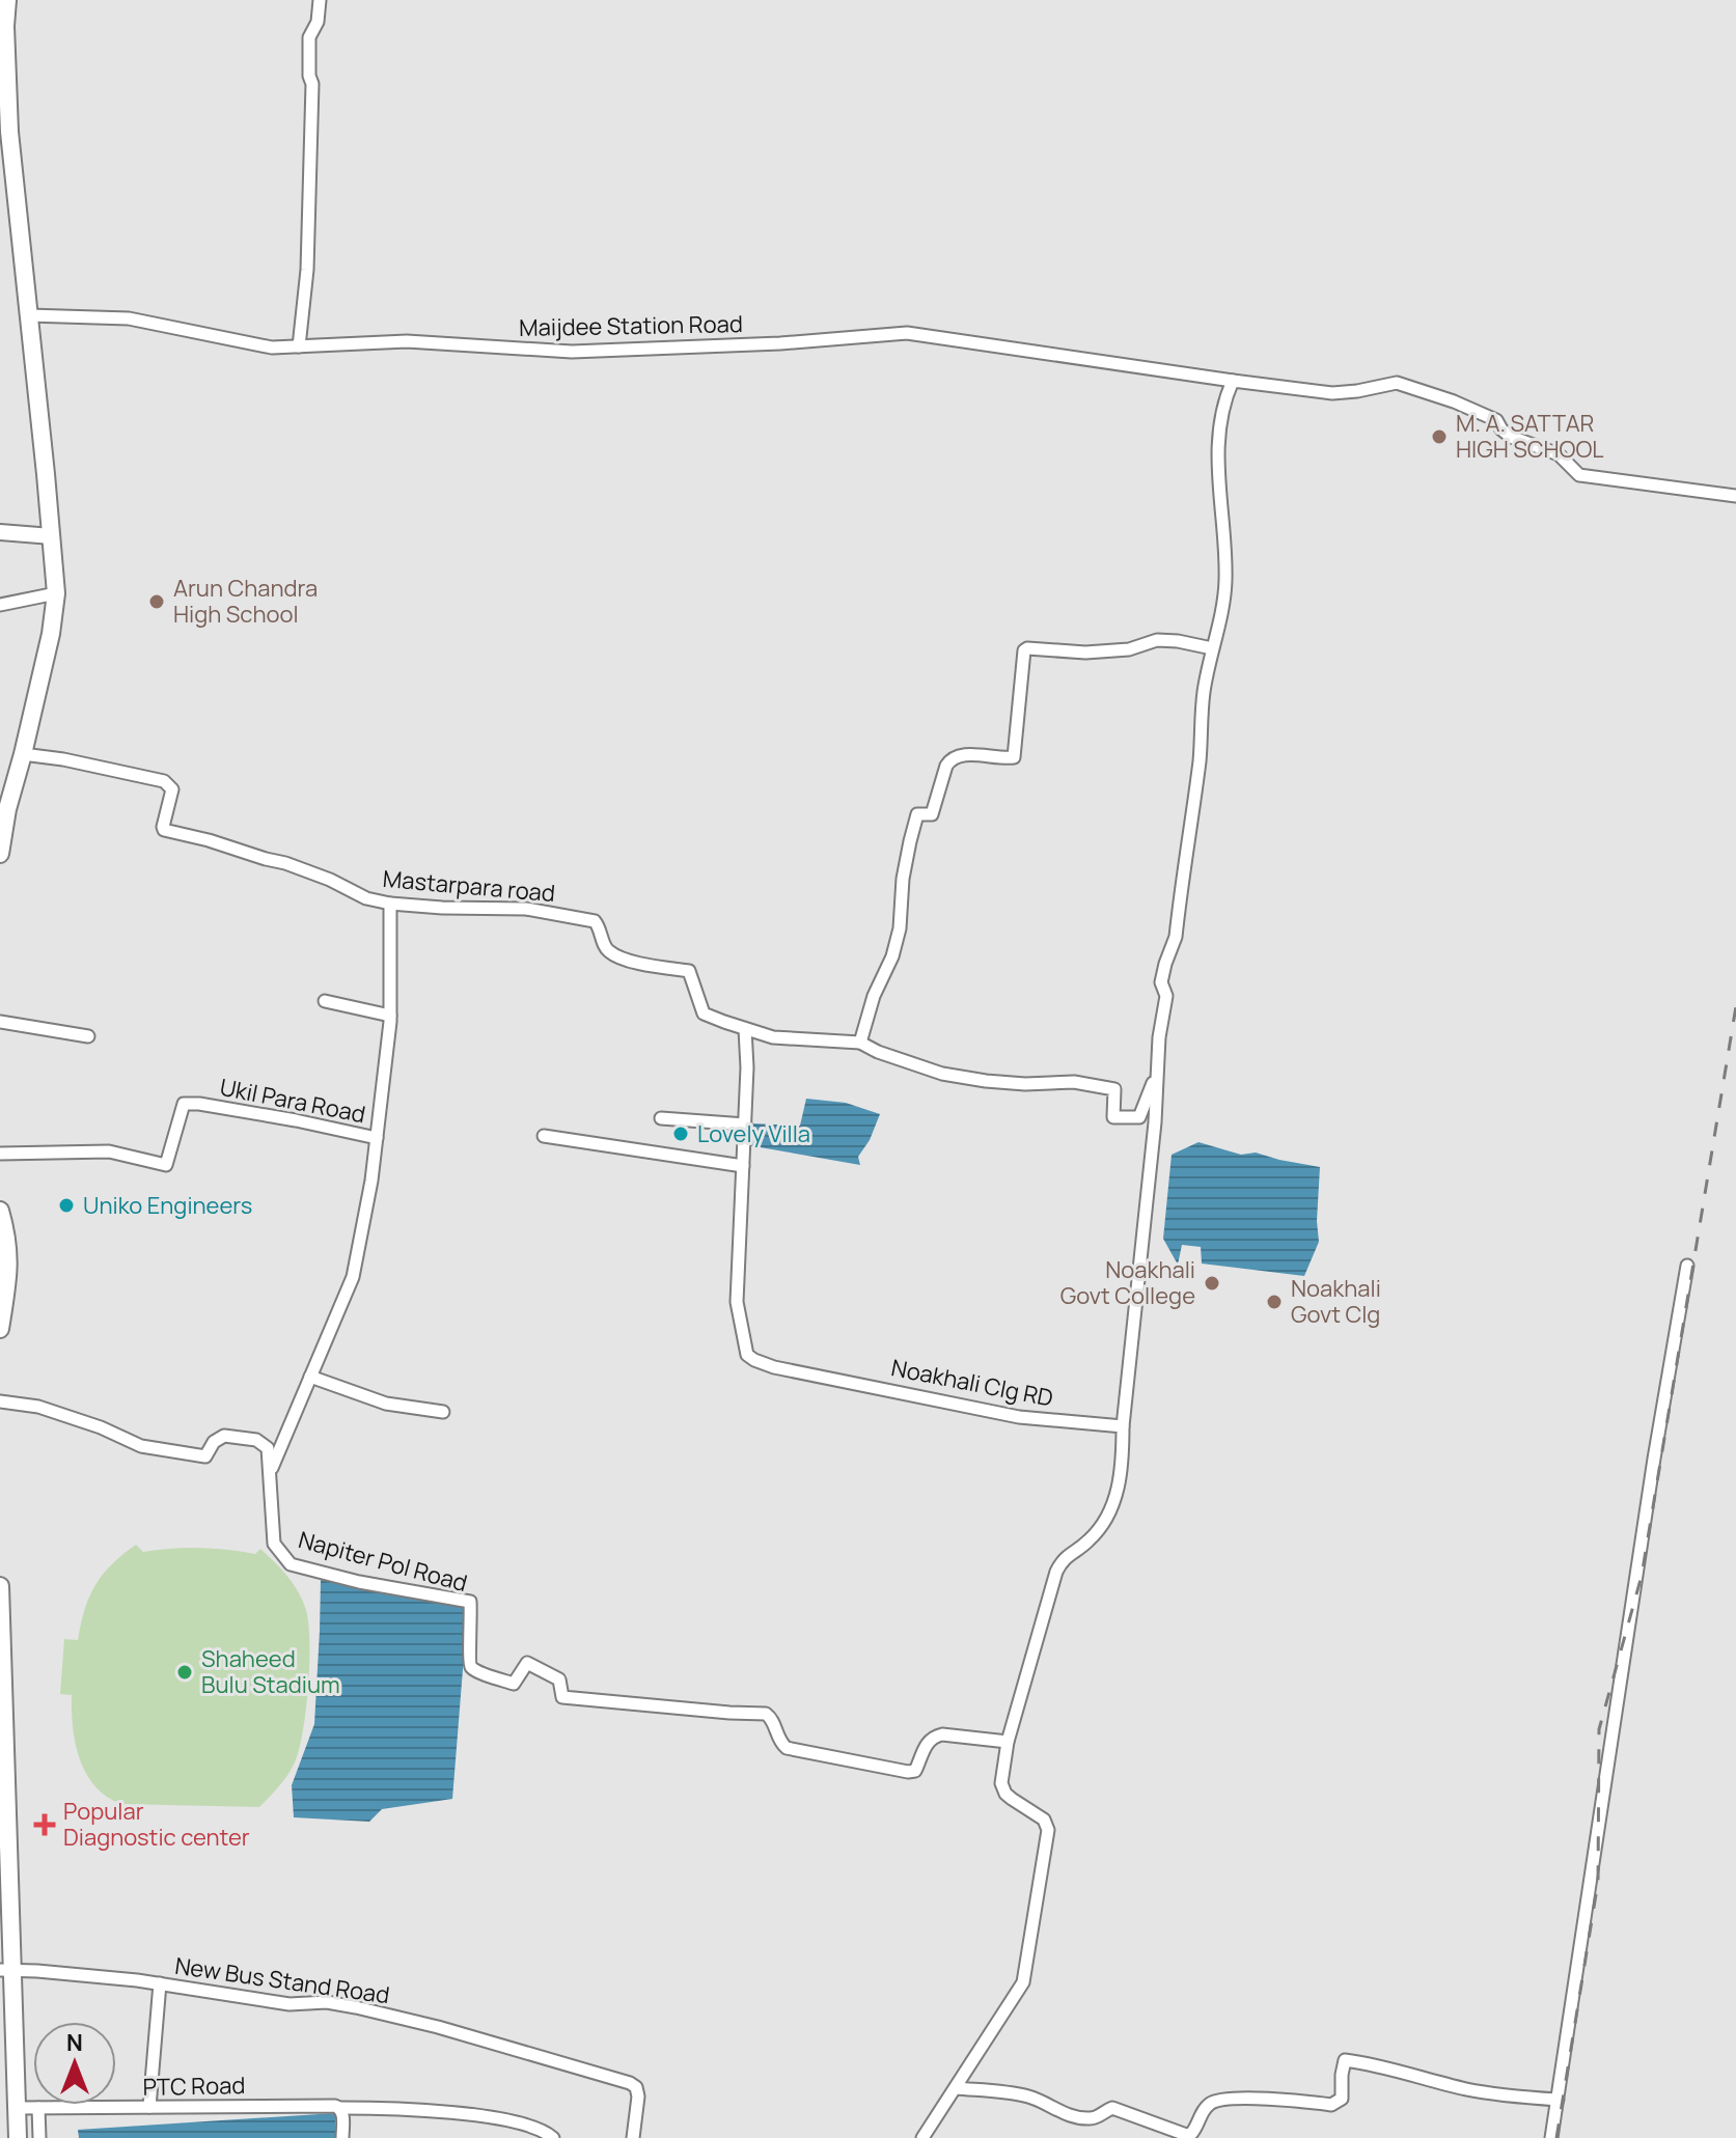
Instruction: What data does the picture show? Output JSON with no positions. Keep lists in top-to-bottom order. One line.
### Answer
{"streets":{"street":["Maijdee Station Road","Mastarpara road","Ukil Para Road","Noakhali Clg RD","Napiter Pol Road","New Bus Stand Road","PTC Road"]},"crossings":[["Mastarpara road","Noakhali Clg RD"]],"places":{"other":["M. A. SATTAR HIGH SCHOOL","Arun Chandra High School","Lovely Villa","Uniko Engineers","Noakhali Govt College","Noakhali Govt Clg","Shaheed Bulu Stadium"],"health":["Popular Diagnostic center"]},"north":"top"}
